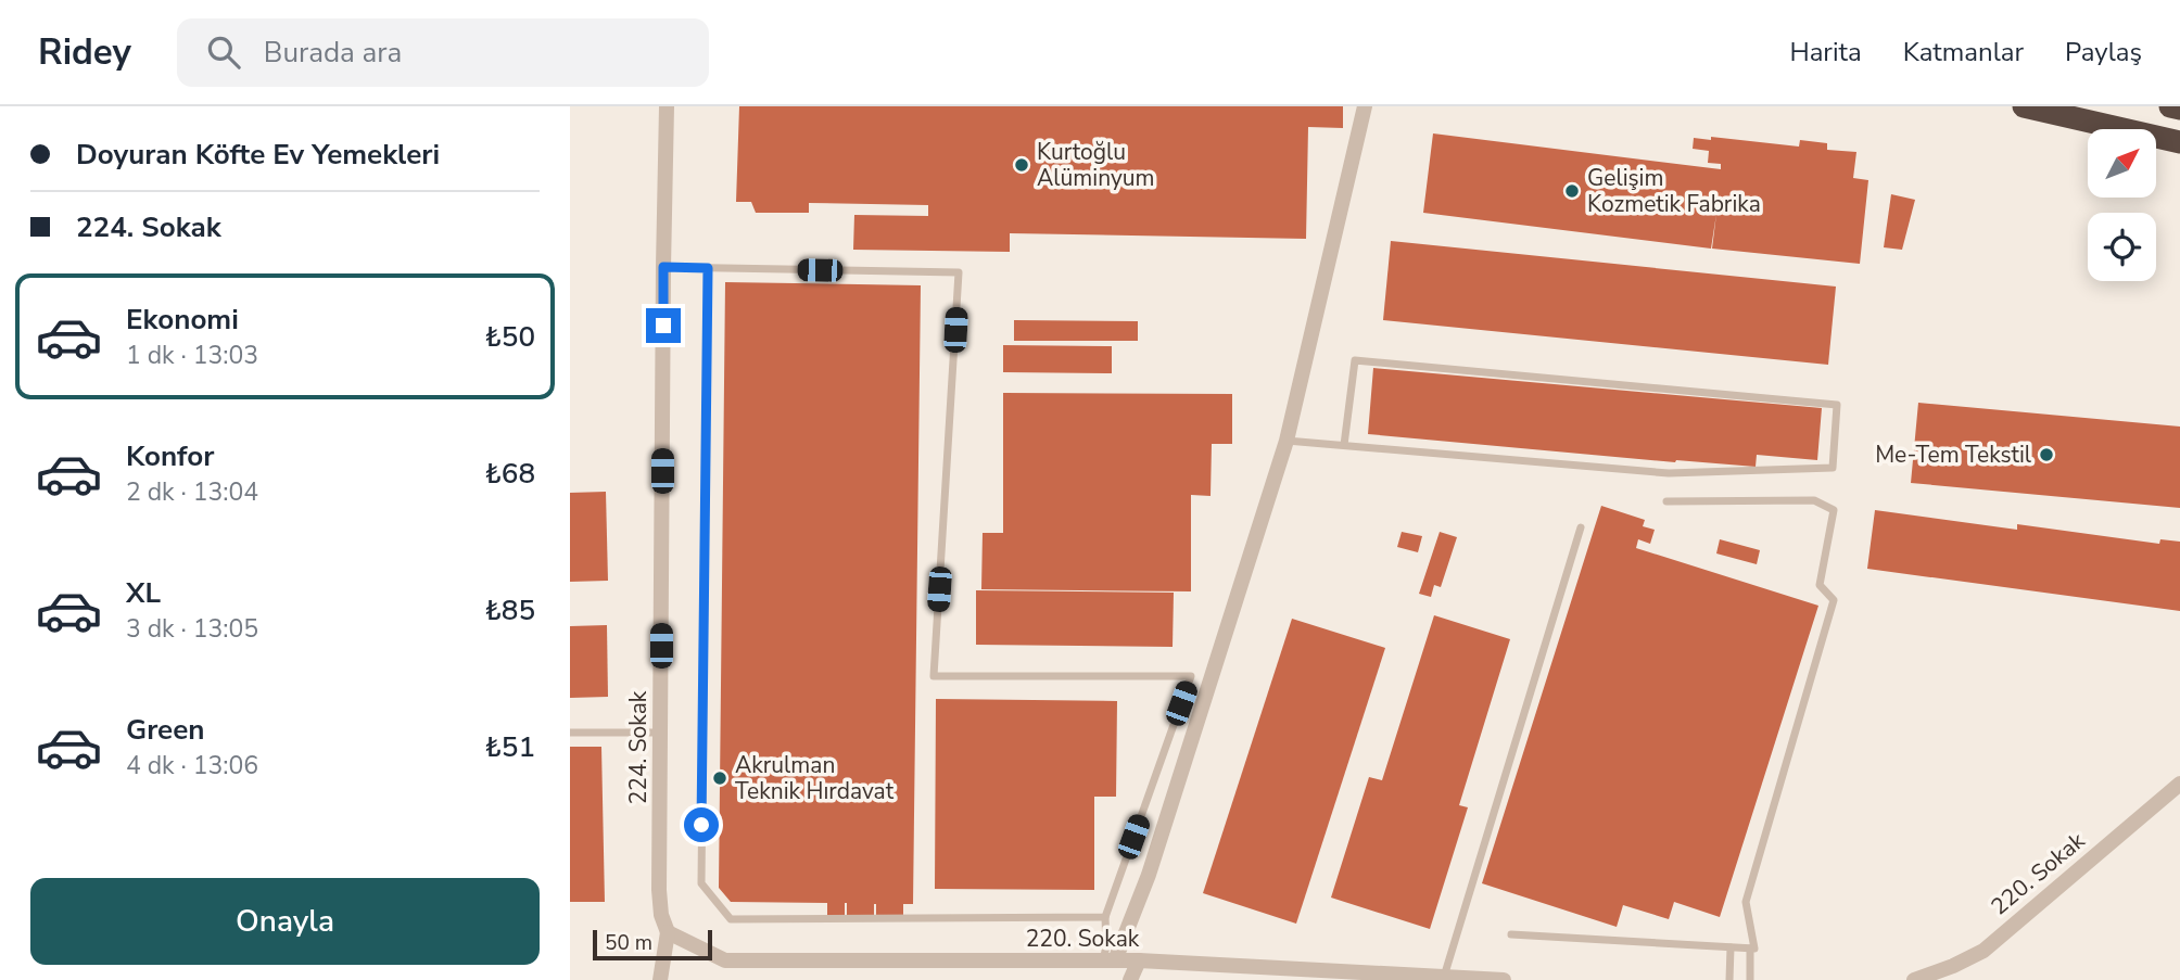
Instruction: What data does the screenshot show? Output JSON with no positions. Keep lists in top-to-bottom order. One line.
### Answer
{"streets":{"street":["224. Sokak","220. Sokak"]},"crossings":[["224. Sokak","220. Sokak"]],"places":["Kurtoğlu Alüminyum","Gelişim Kozmetik Fabrika","Me-Tem Tekstil","Akrulman Teknik Hırdavat"],"scale_bar":"50 m","north":"top right","page":{"header":"Ridey","search":"Burada ara","nav":["Harita","Katmanlar","Paylaş"],"banner":["Doyuran Köfte Ev Yemekleri","224. Sokak"],"list":[{"name":"Ekonomi","note":"1 dk · 13:03","value":"₺50"},{"name":"Konfor","note":"2 dk · 13:04","value":"₺68"},{"name":"XL","note":"3 dk · 13:05","value":"₺85"},{"name":"Green","note":"4 dk · 13:06","value":"₺51"}],"buttons":"Onayla","scale":"50 m"}}
